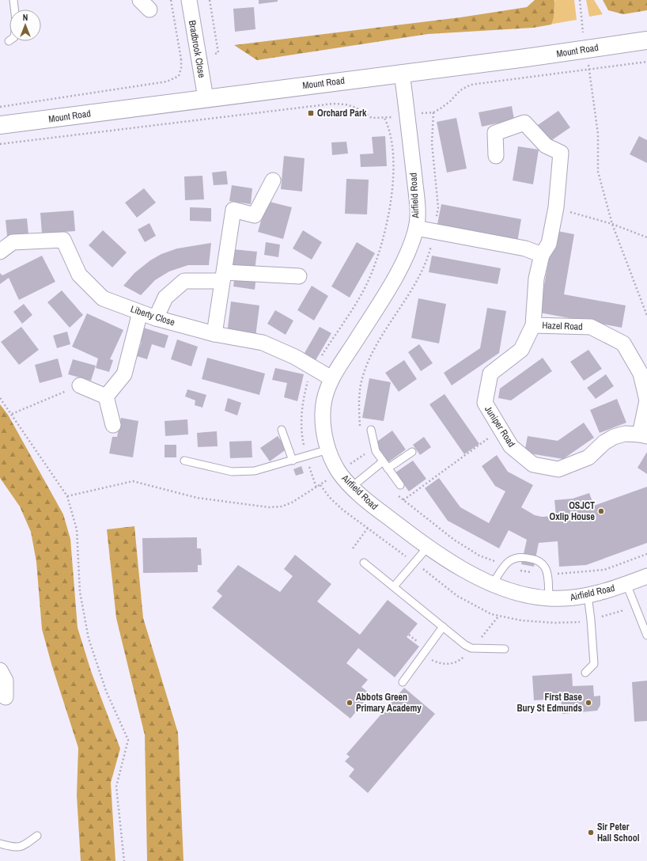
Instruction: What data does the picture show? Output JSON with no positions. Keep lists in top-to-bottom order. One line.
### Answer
{"streets":{"street":["Bradbrook Close","Mount Road","Airfield Road","Liberty Close","Hazel Road","Juniper Road"]},"crossings":[["Bradbrook Close","Mount Road"],["Mount Road","Airfield Road"],["Airfield Road","Liberty Close"],["Hazel Road","Juniper Road"]],"places":{"transit":["Orchard Park"],"other":["OSJCT Oxlip House","Abbots Green Primary Academy","First Base Bury St Edmunds","Sir Peter Hall School"]},"north":"top"}
